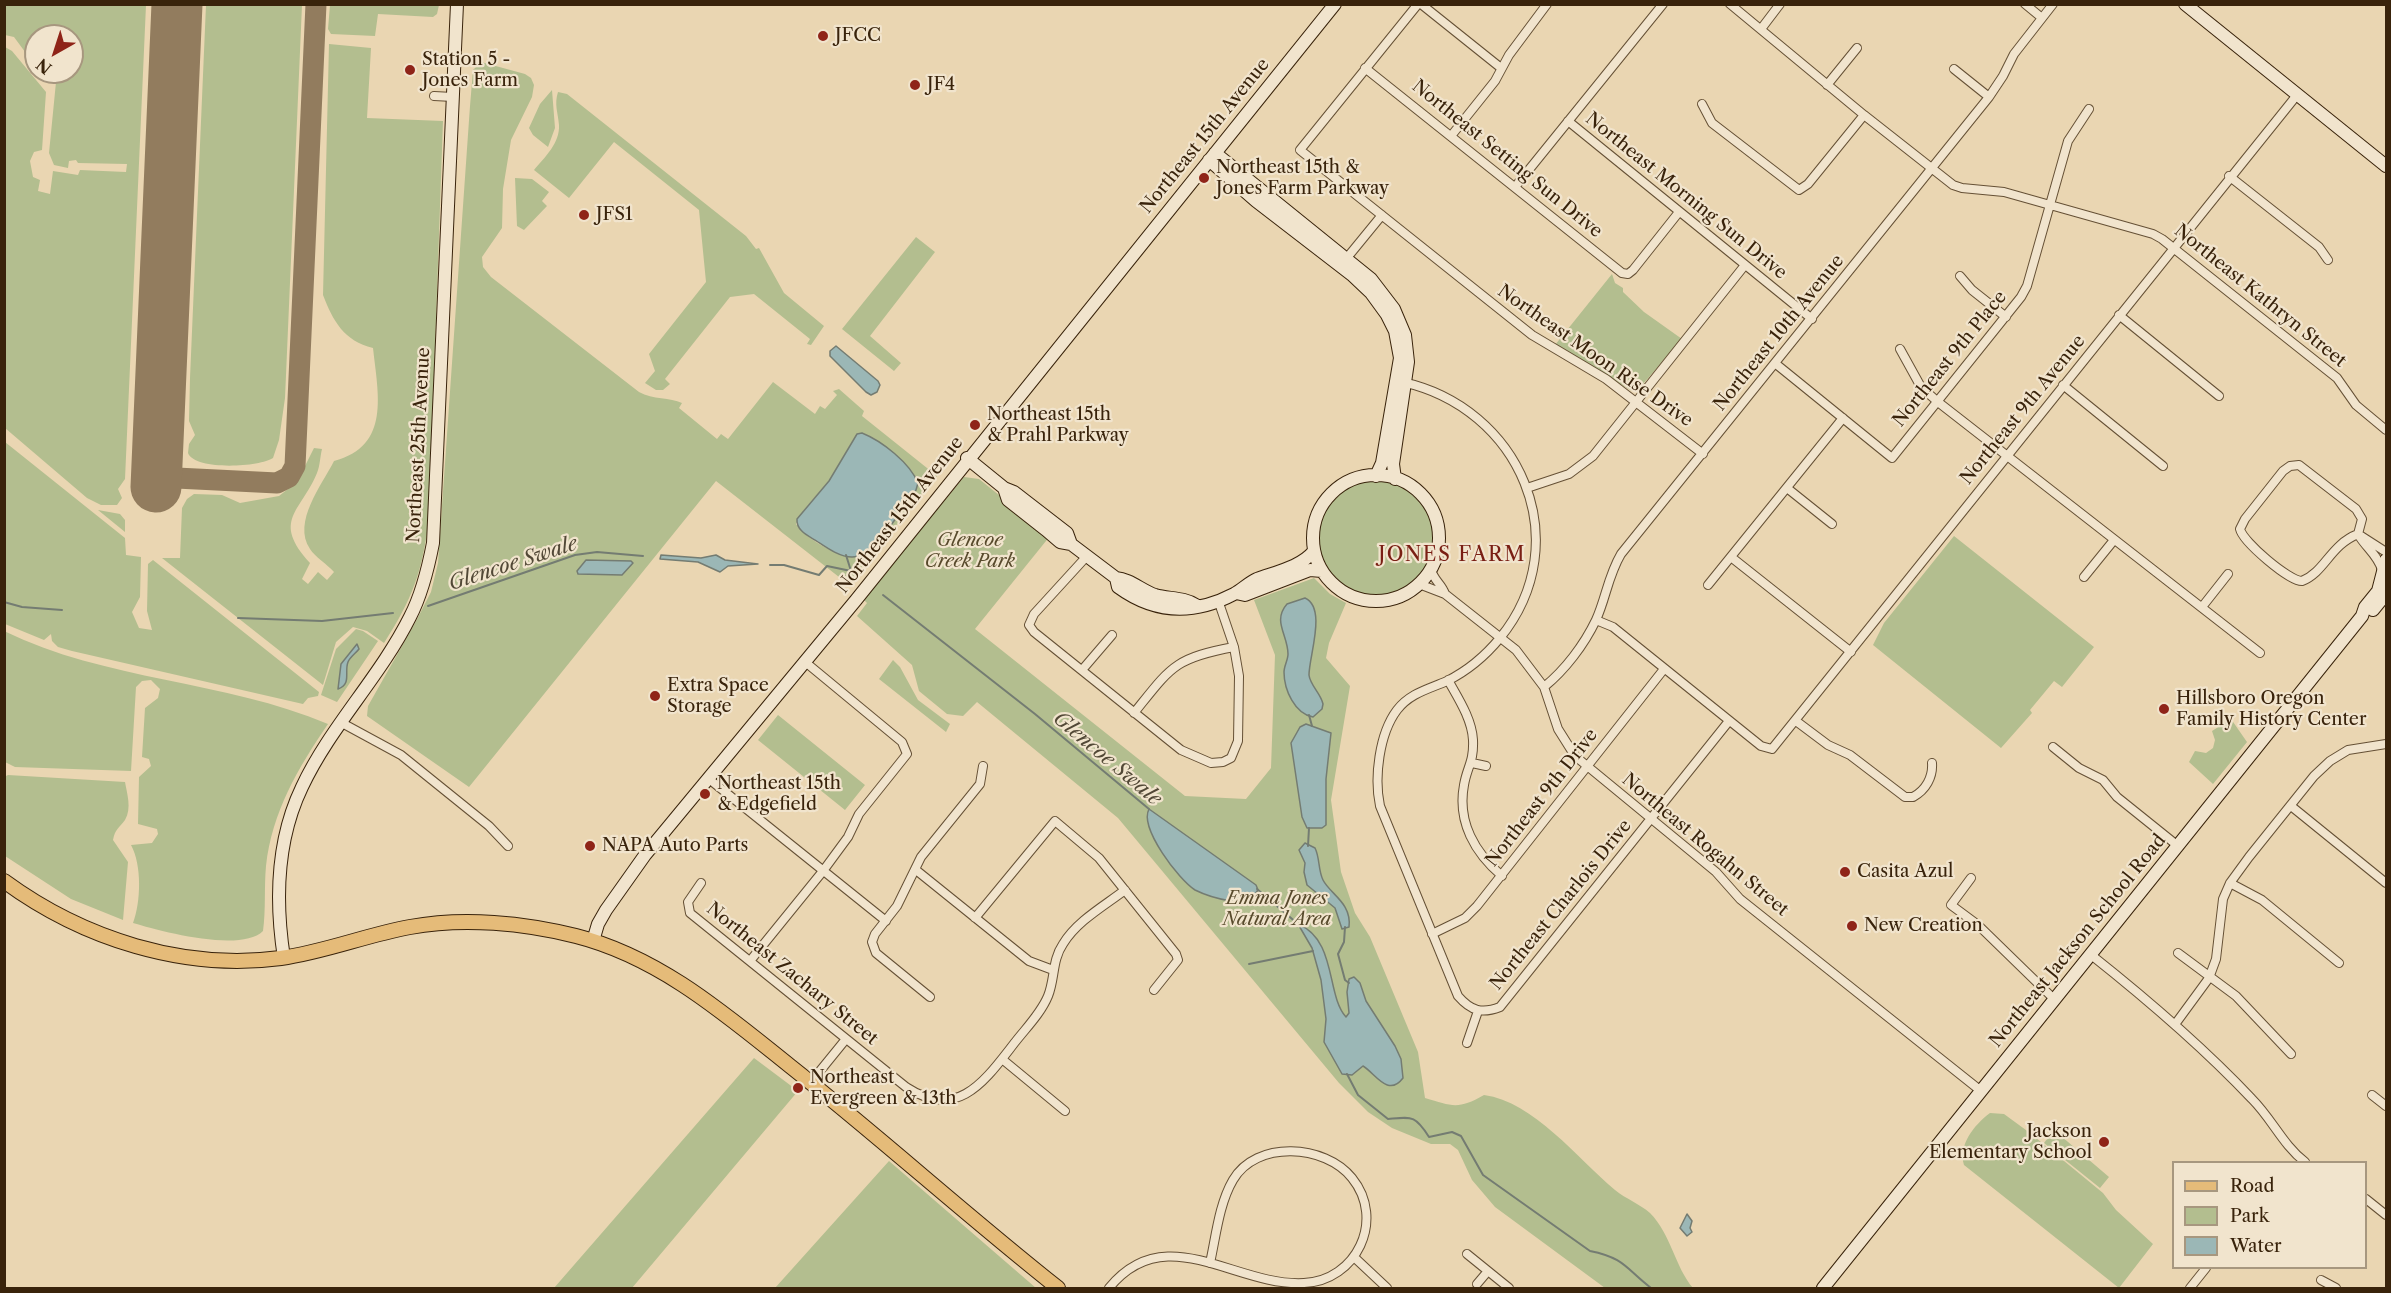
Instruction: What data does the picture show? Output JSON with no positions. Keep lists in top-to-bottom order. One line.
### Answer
{"streets":{"street":["Northeast 15th Avenue","Northeast Setting Sun Drive","Northeast Morning Sun Drive","Northeast Kathryn Street","Northeast 10th Avenue","Northeast Moon Rise Drive","Northeast 9th Place","Northeast 9th Avenue","Northeast 25th Avenue","Northeast 9th Drive","Northeast Rogahn Street","Northeast Charlois Drive","Northeast Jackson School Road","Northeast Zachary Street"]},"crossings":[["Northeast Setting Sun Drive","Northeast Morning Sun Drive"],["Northeast Setting Sun Drive","Northeast Moon Rise Drive"],["Northeast Morning Sun Drive","Northeast 10th Avenue"],["Northeast Kathryn Street","Northeast 10th Avenue"],["Northeast Kathryn Street","Northeast 9th Place"],["Northeast Kathryn Street","Northeast 9th Avenue"],["Northeast 10th Avenue","Northeast Moon Rise Drive"],["Northeast 10th Avenue","Northeast Rogahn Street"],["Northeast 9th Avenue","Northeast Charlois Drive"],["Northeast 9th Drive","Northeast Rogahn Street"],["Northeast Rogahn Street","Northeast Charlois Drive"],["Northeast Rogahn Street","Northeast Jackson School Road"]],"districts":["JONES FARM"],"water":["Glencoe Swale"],"parks":["Glencoe Creek Park","Emma Jones Natural Area"],"places":["JFCC","Station 5 - Jones Farm","JF4","Northeast 15th & Jones Farm Parkway","JFS1","Northeast 15th & Prahl Parkway","Extra Space Storage","Hillsboro Oregon Family History Center","Northeast 15th & Edgefield","NAPA Auto Parts","Casita Azul","New Creation","Northeast Evergreen & 13th","Jackson Elementary School"],"legend":["Road","Park","Water"],"north":"bottom left"}
